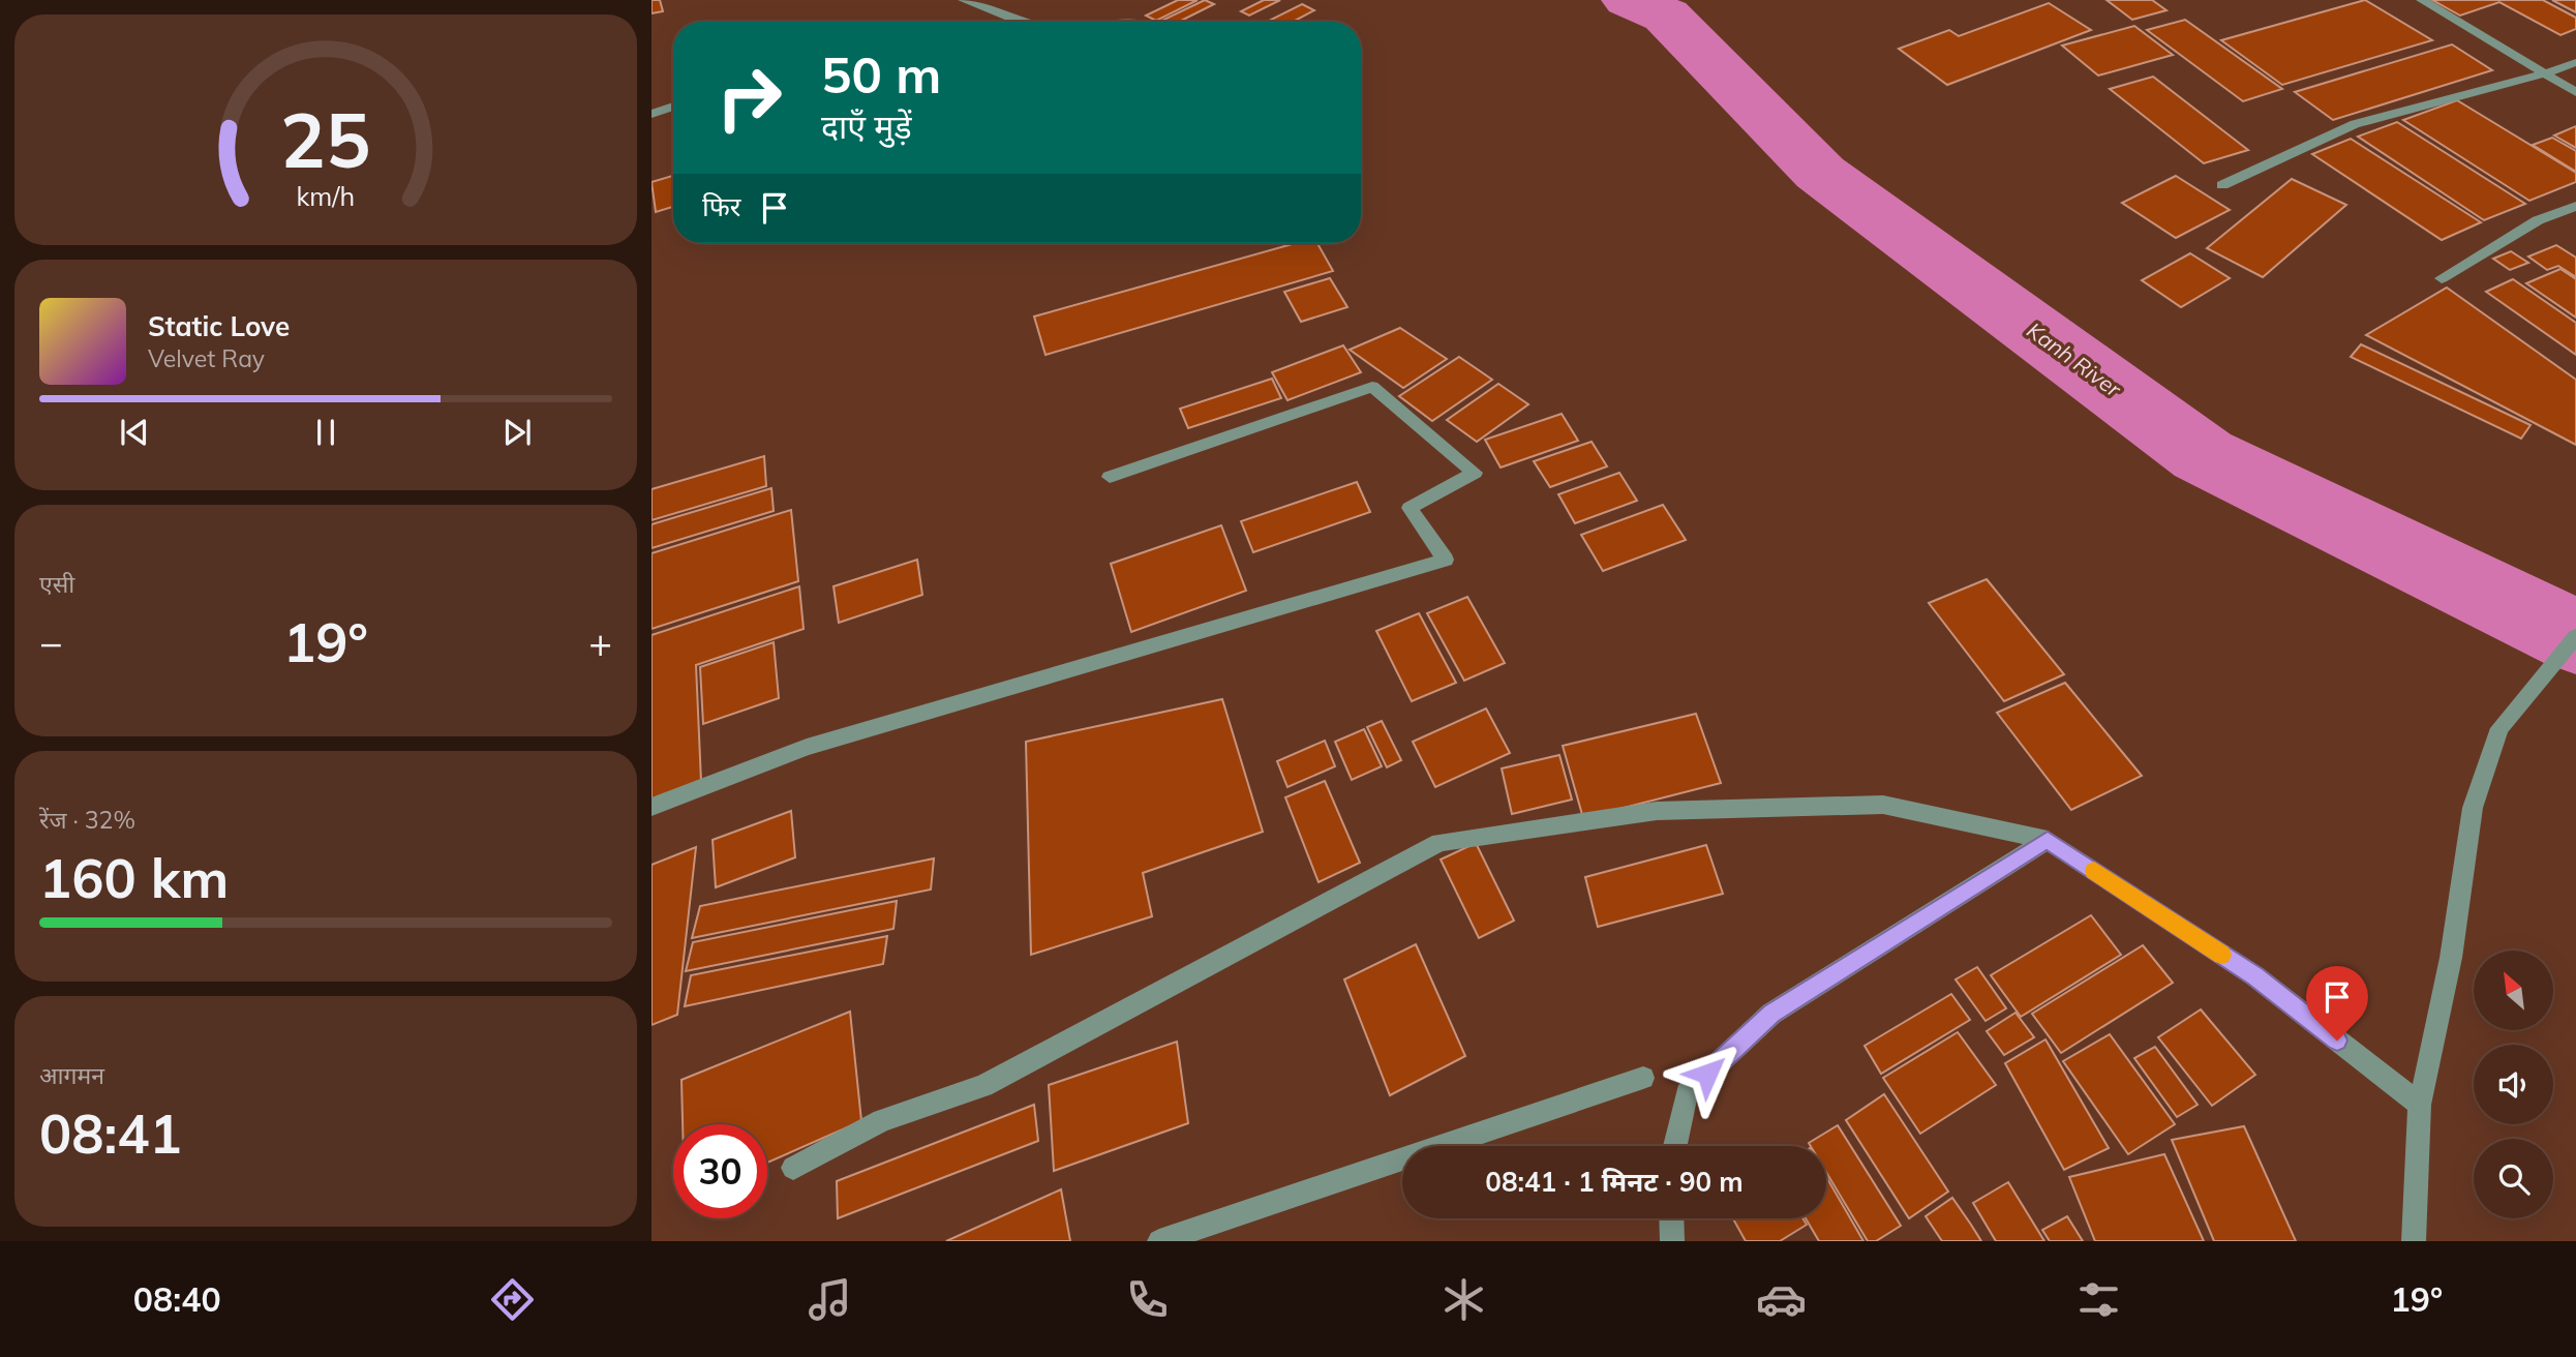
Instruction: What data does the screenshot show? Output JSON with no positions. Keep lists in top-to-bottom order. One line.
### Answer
{"water":["Kanh River"],"north":"top left","page":{"turn":["50 m","दाएँ मुड़ें"],"then":"फिर","song":["Static Love","Velvet Ray"],"tile":["एसी",["रेंज · 32%","160 km"],["आगमन","08:41"]],"heat":["−","19°","+"],"limit":"30","trip":"08:41 · 1 मिनट · 90 m","tabs":["08:40","19°"],"gauge":["25","km/h"]}}
